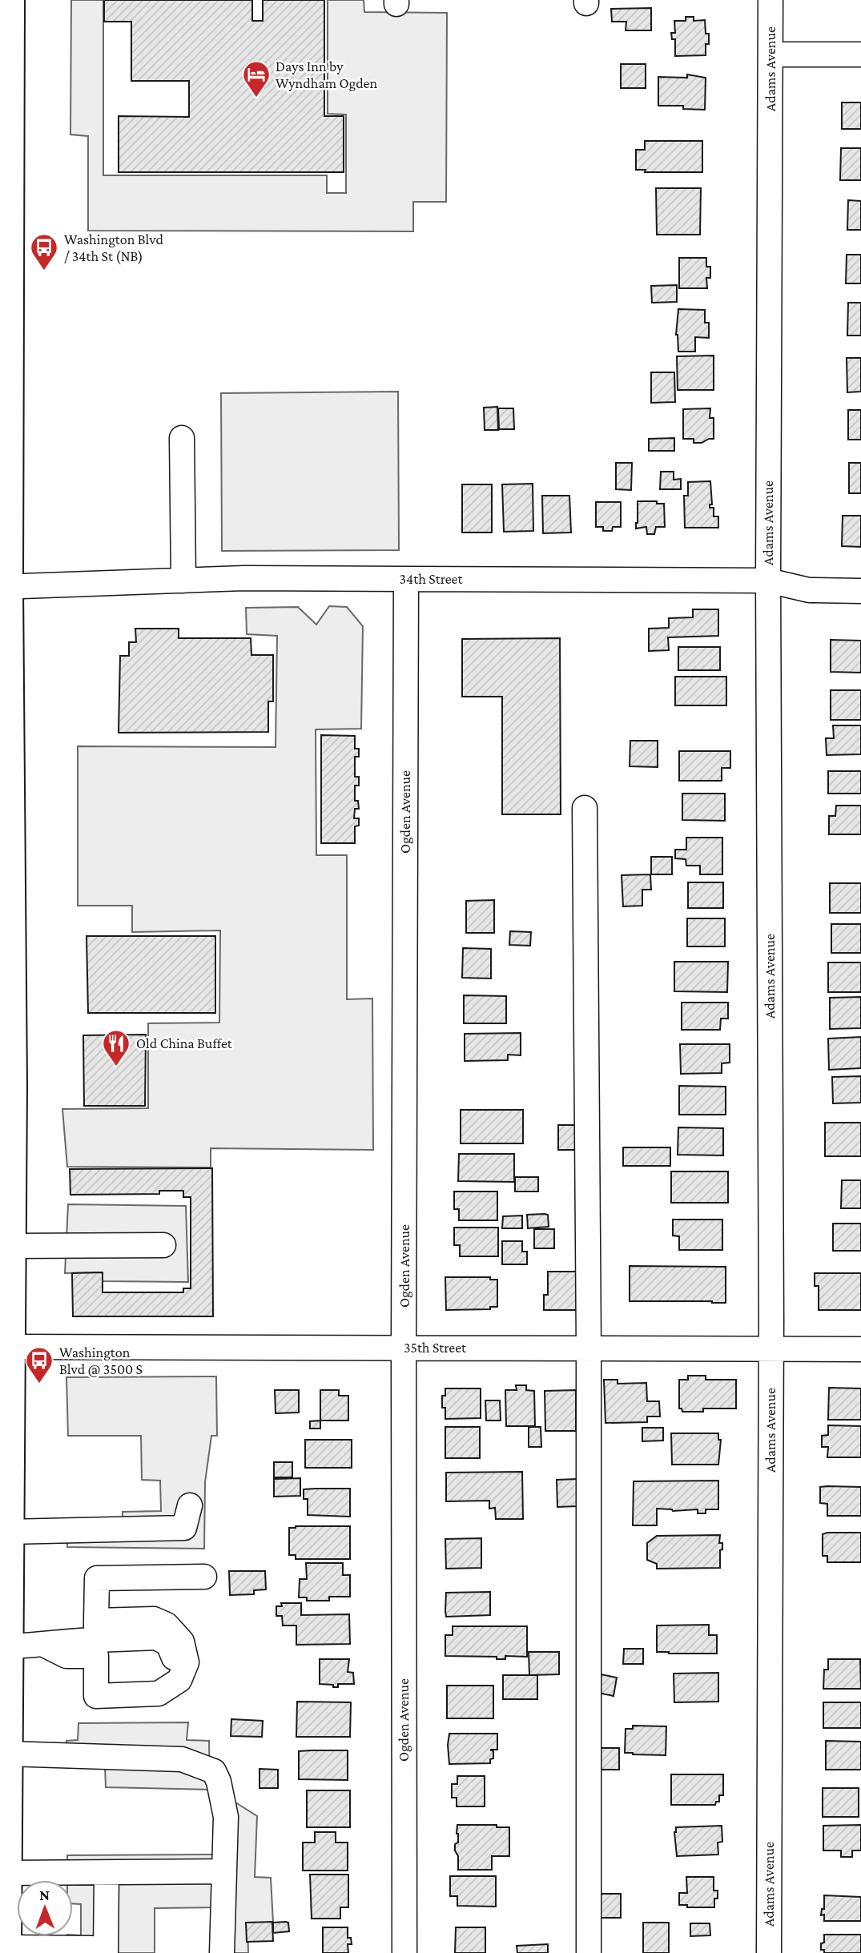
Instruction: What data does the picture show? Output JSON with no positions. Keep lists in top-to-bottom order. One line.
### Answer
{"streets":{"street":["Adams Avenue","34th Street","Ogden Avenue","35th Street"]},"crossings":[["Adams Avenue","34th Street"],["Adams Avenue","35th Street"],["34th Street","Ogden Avenue"],["Ogden Avenue","35th Street"]],"places":{"hotel":["Days Inn by Wyndham Ogden"],"bus stop":["Washington Blvd / 34th St (NB)","Washington Blvd @ 3500 S"],"restaurant":["Old China Buffet"]},"north":"top"}
